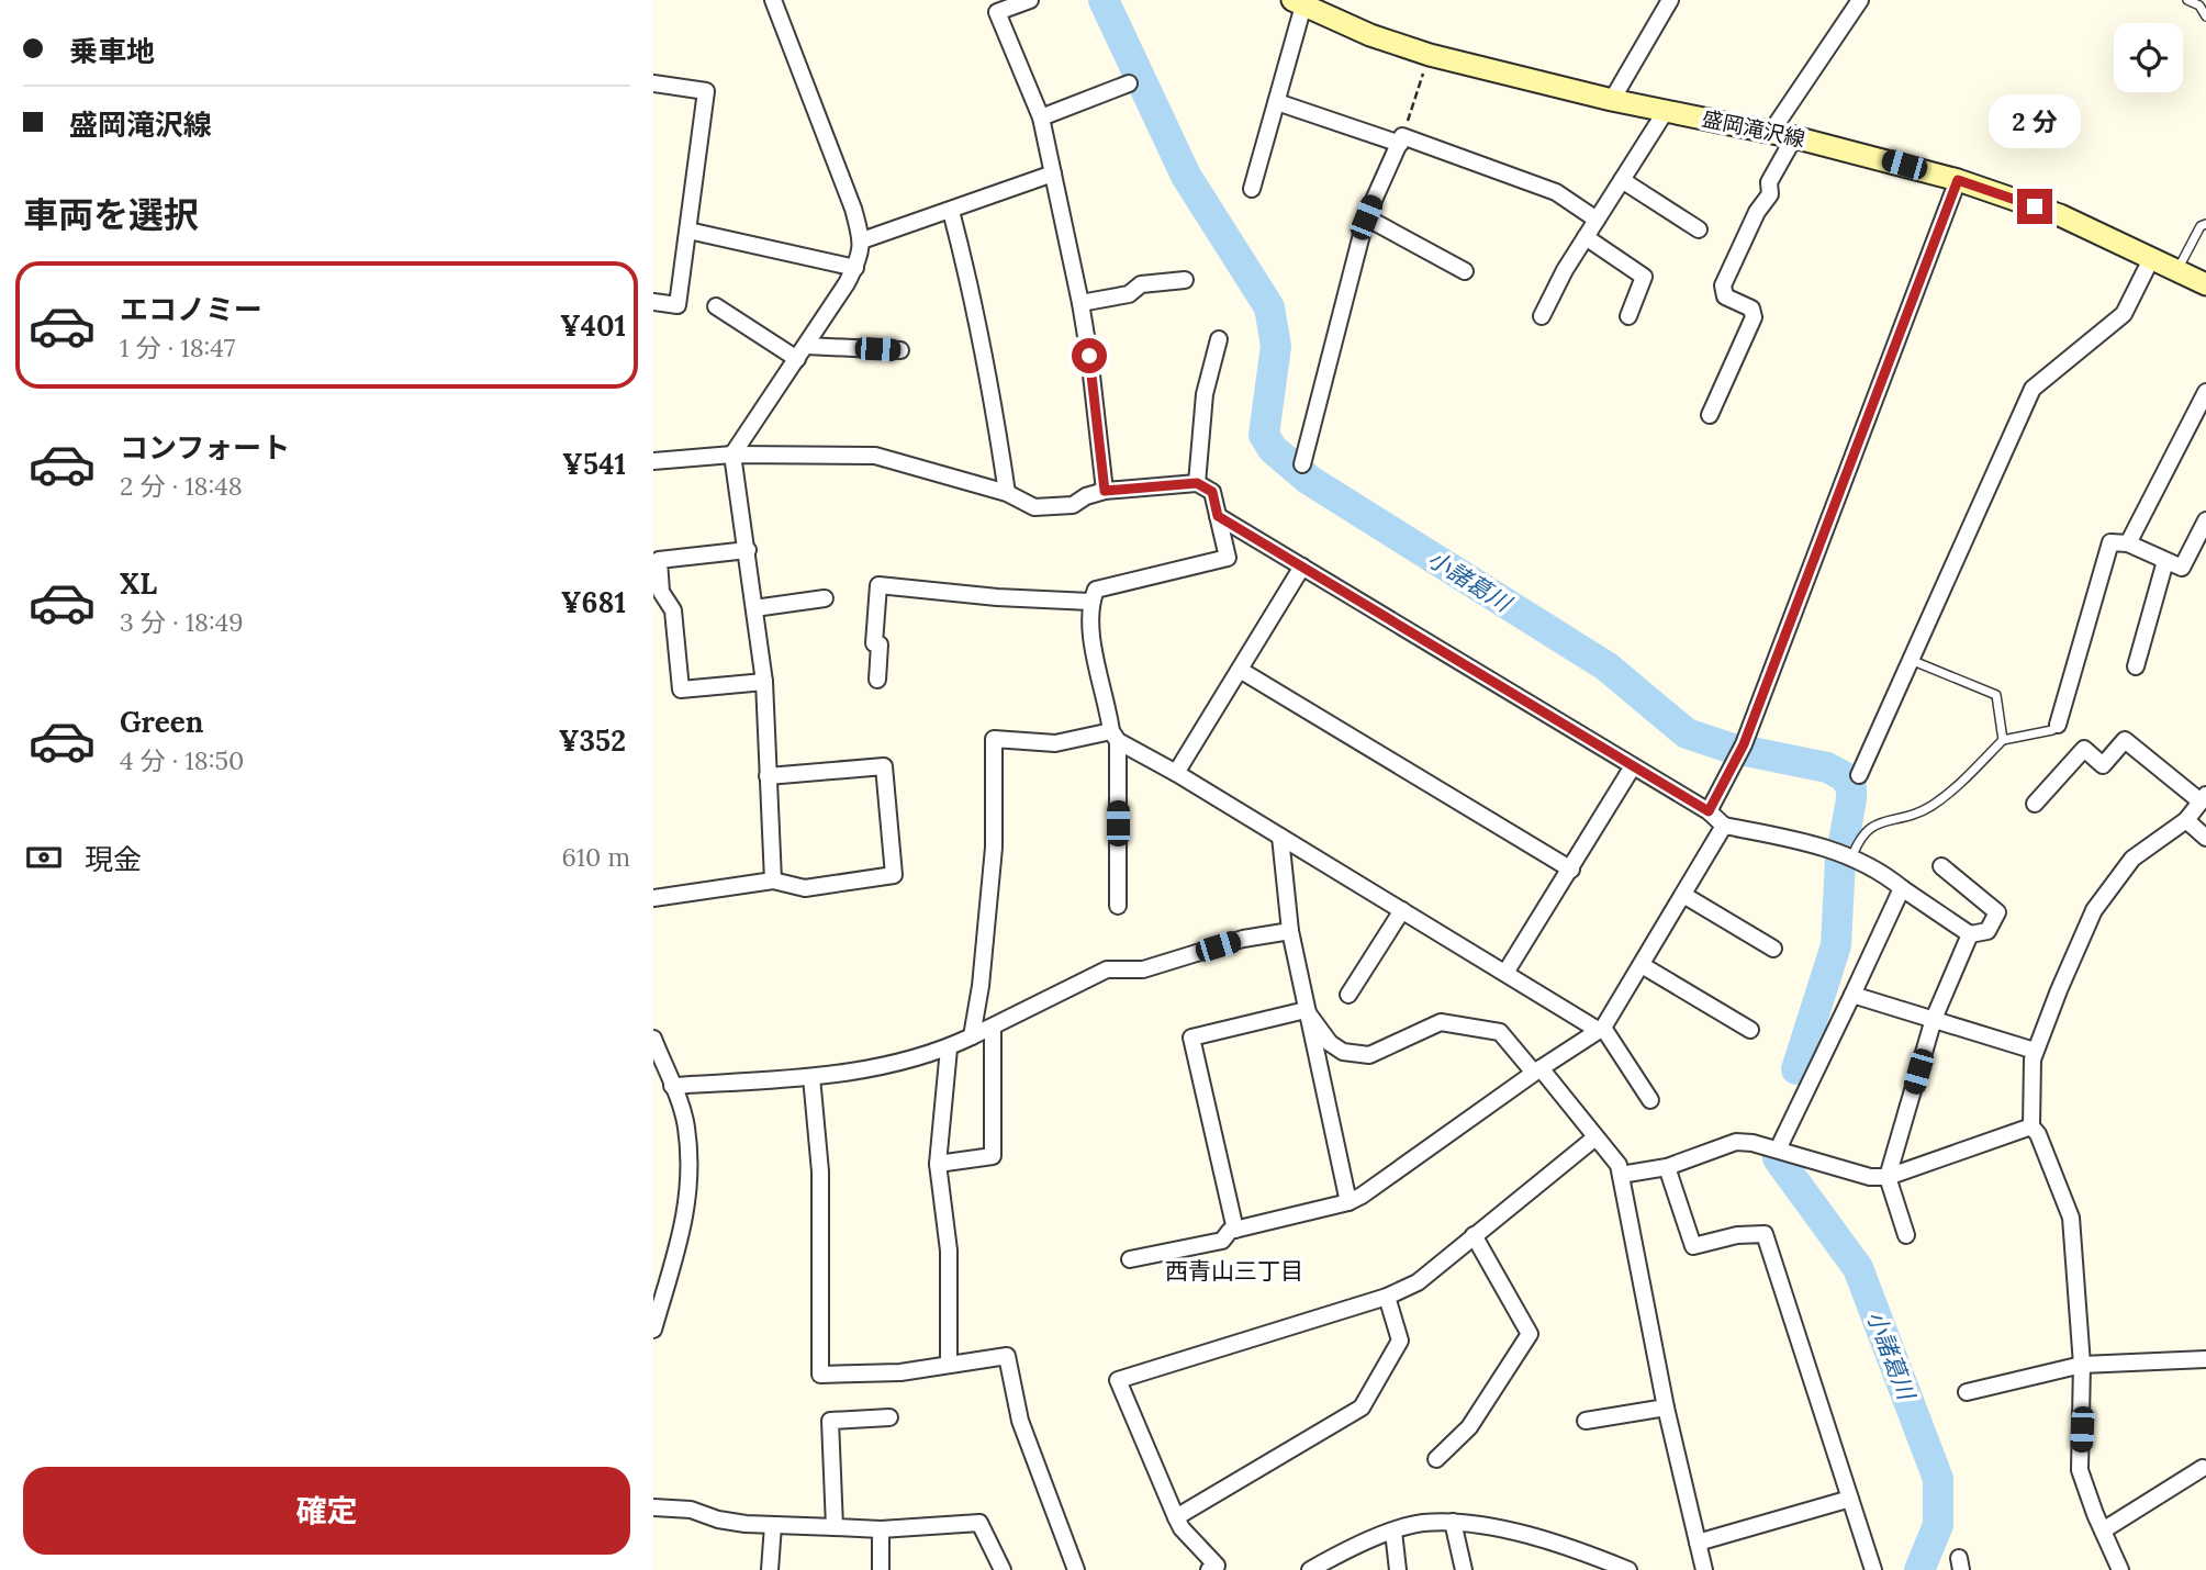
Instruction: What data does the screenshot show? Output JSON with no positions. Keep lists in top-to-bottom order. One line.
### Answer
{"streets":{"main road":["盛岡滝沢線"]},"districts":["西青山三丁目"],"water":["小諸葛川"],"page":{"banner":["乗車地","盛岡滝沢線"],"bubble":"2 分","heading":"車両を選択","list":[{"name":"エコノミー","note":"1 分 · 18:47","value":"¥401"},{"name":"コンフォート","note":"2 分 · 18:48","value":"¥541"},{"name":"XL","note":"3 分 · 18:49","value":"¥681"},{"name":"Green","note":"4 分 · 18:50","value":"¥352"}],"pay":["現金","610 m"],"buttons":"確定"}}
